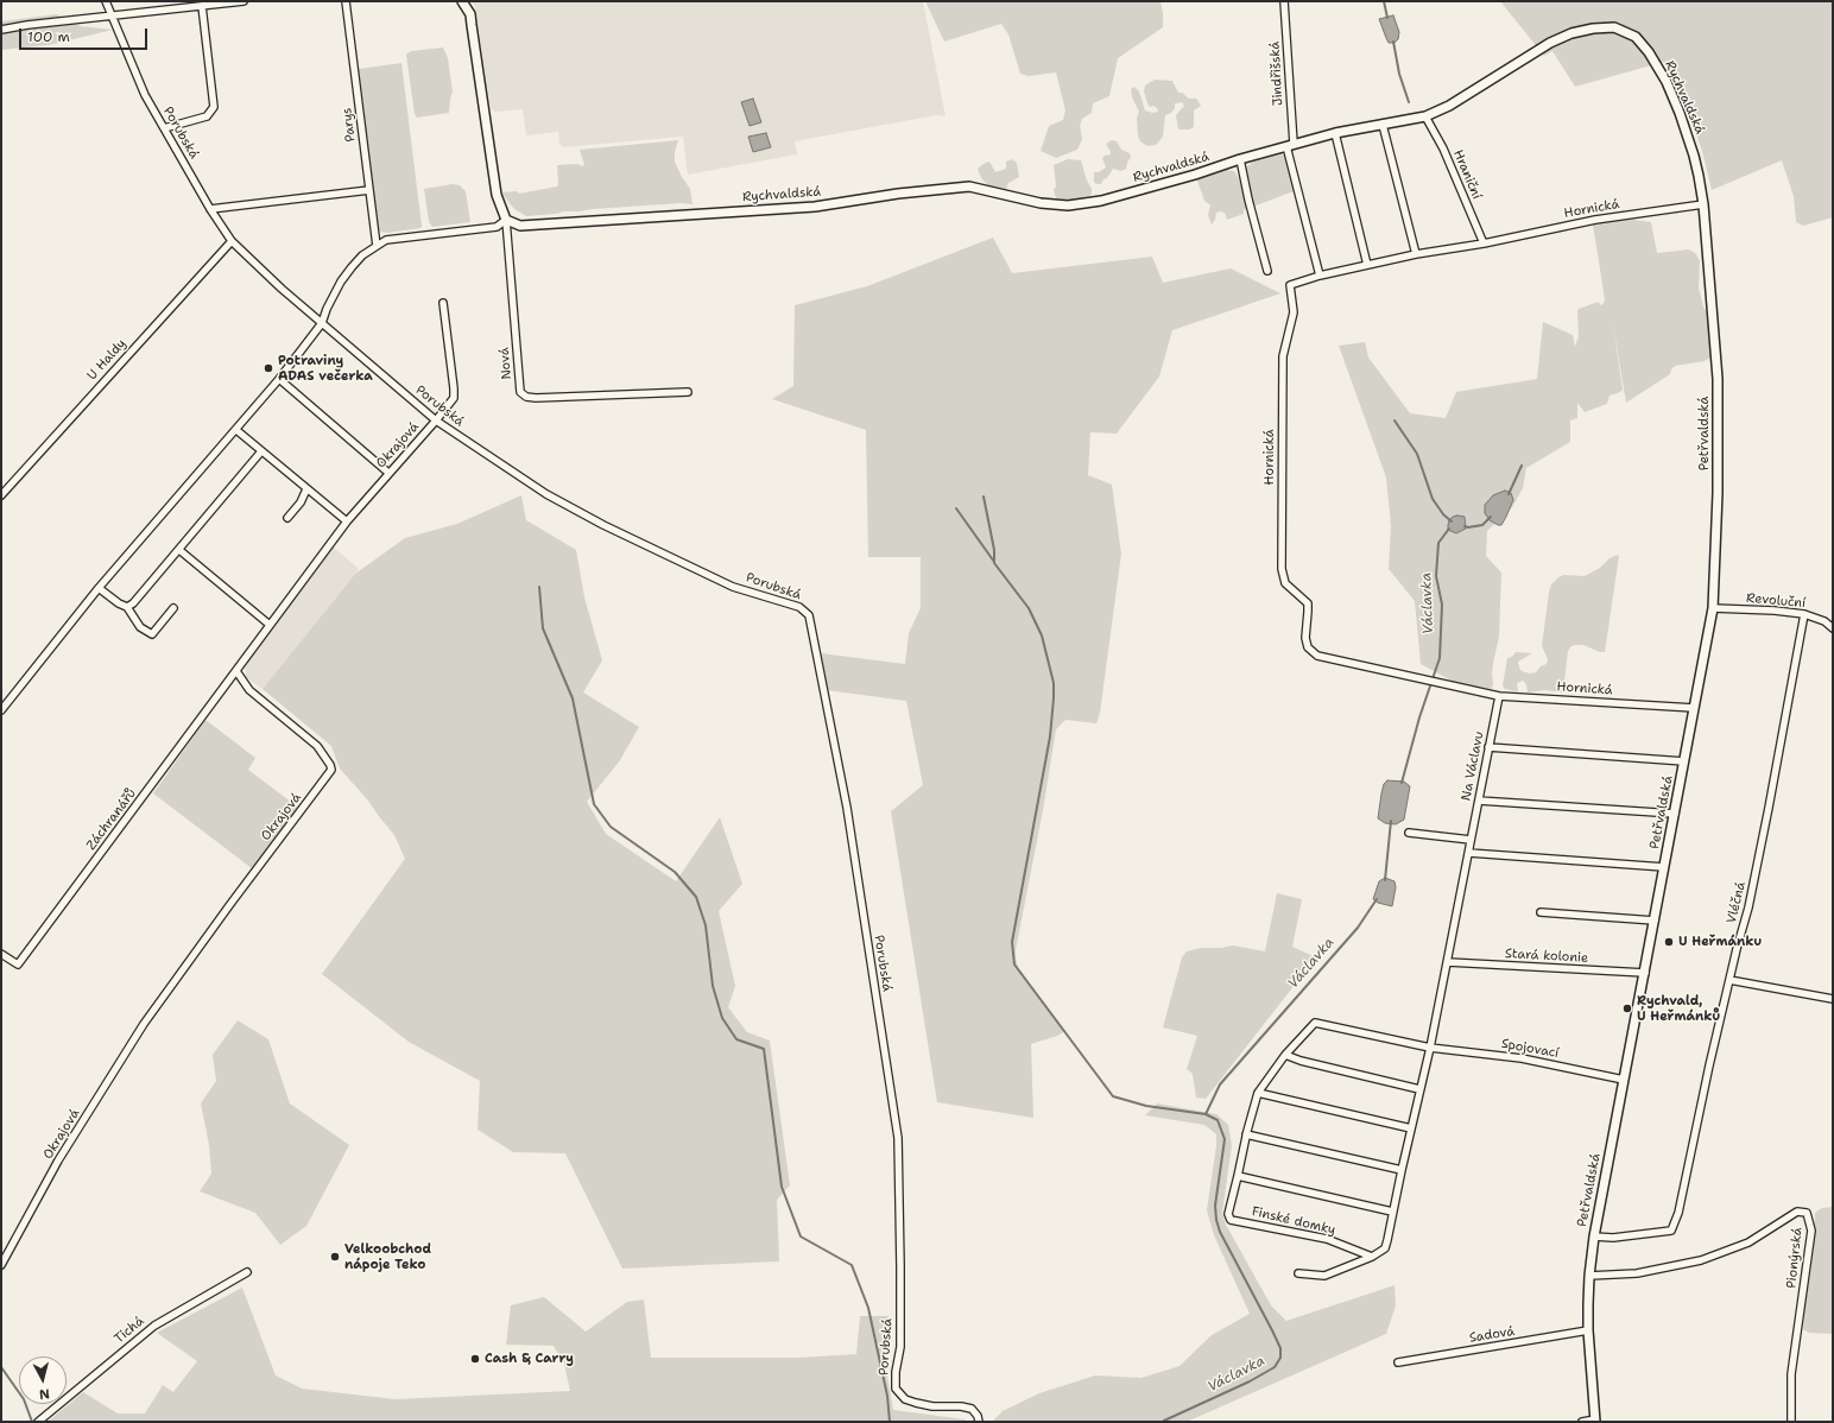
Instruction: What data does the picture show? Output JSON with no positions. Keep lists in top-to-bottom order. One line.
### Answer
{"streets":{"street":["Jindřišská","Rychvaldská","Parys","Porubská","Hraniční","Hornická","U Haldy","Nová","Petřvaldská","Okrajová","Revoluční","Na Václavu","Záchranářů","Vléčná","Stará kolonie","Spojovací","Finské domky","Pionýrská","Tichá","Sadová"]},"crossings":[["Jindřišská","Rychvaldská"],["Jindřišská","Hornická"],["Rychvaldská","Parys"],["Rychvaldská","Porubská"],["Rychvaldská","Hraniční"],["Rychvaldská","Hornická"],["Rychvaldská","Nová"],["Rychvaldská","Petřvaldská"],["Porubská","U Haldy"],["Porubská","Okrajová"],["Hraniční","Hornická"],["Hornická","Petřvaldská"],["Hornická","Na Václavu"],["Petřvaldská","Revoluční"],["Petřvaldská","Vléčná"],["Petřvaldská","Stará kolonie"],["Petřvaldská","Spojovací"],["Petřvaldská","Pionýrská"],["Petřvaldská","Sadová"],["Okrajová","Záchranářů"],["Revoluční","Vléčná"],["Na Václavu","Stará kolonie"],["Spojovací","Finské domky"]],"water":["Václavka"],"places":["Potraviny ADAS večerka","U Heřmánku","Rychvald, U Heřmánků","Velkoobchod nápoje Teko","Cash & Carry"],"scale_bar":"100 m","north":"bottom"}
